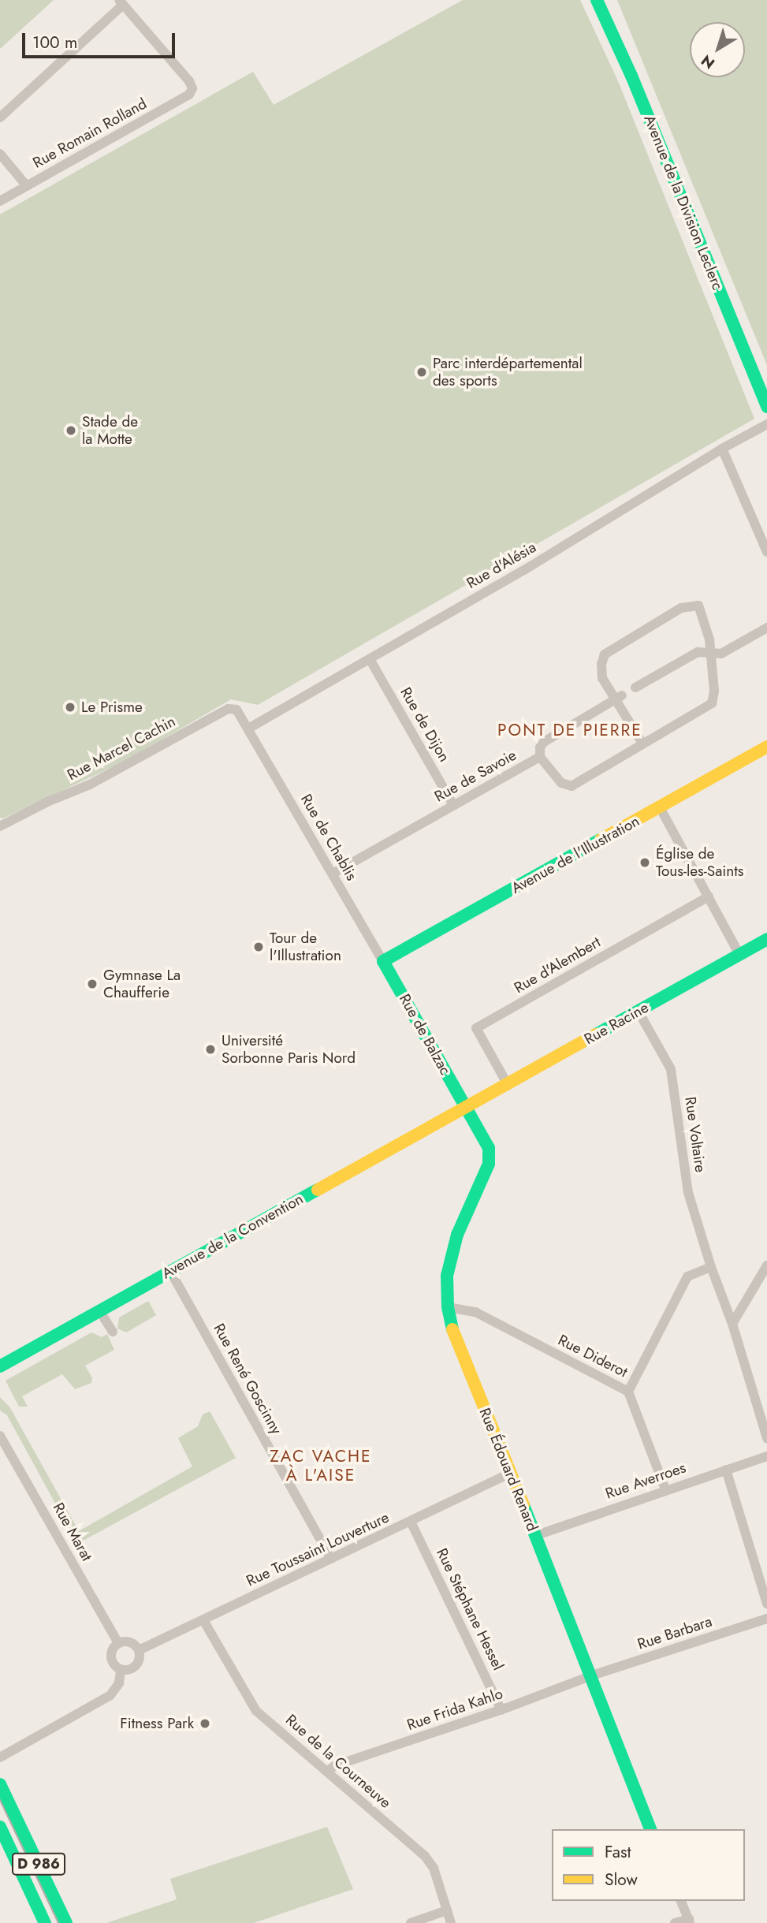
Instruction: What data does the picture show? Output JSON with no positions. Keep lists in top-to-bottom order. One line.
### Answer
{"streets":{"street":["Rue Romain Rolland","Avenue de la Division Leclerc","Rue d'Alésia","Rue de Dijon","Rue Marcel Cachin","Rue de Savoie","Rue de Chablis","Avenue de l'Illustration","Rue d'Alembert","Rue Racine","Rue de Balzac","Rue Voltaire","Avenue de la Convention","Rue Diderot","Rue René Goscinny","Rue Édouard Renard","Rue Averroes","Rue Marat","Rue Toussaint Louverture","Rue Stéphane Hessel","Rue Barbara","Rue Frida Kahlo","Rue de la Courneuve","D 986"]},"crossings":[["Rue d'Alésia","Rue de Dijon"],["Rue d'Alésia","Rue Marcel Cachin"],["Rue d'Alésia","Rue de Chablis"],["Rue de Dijon","Rue de Savoie"],["Rue Marcel Cachin","Rue de Chablis"],["Rue de Savoie","Rue de Chablis"],["Rue de Chablis","Avenue de l'Illustration"],["Rue de Chablis","Rue de Balzac"],["Avenue de l'Illustration","Rue de Balzac"],["Rue d'Alembert","Rue Racine"],["Rue Racine","Rue de Balzac"],["Rue Racine","Rue Voltaire"],["Rue Racine","Avenue de la Convention"],["Rue Racine","Rue Édouard Renard"],["Rue de Balzac","Avenue de la Convention"],["Rue de Balzac","Rue Édouard Renard"],["Avenue de la Convention","Rue René Goscinny"],["Avenue de la Convention","Rue Édouard Renard"],["Rue Diderot","Rue Édouard Renard"],["Rue Diderot","Rue Averroes"],["Rue René Goscinny","Rue Toussaint Louverture"],["Rue Édouard Renard","Rue Averroes"],["Rue Édouard Renard","Rue Toussaint Louverture"],["Rue Édouard Renard","Rue Barbara"],["Rue Édouard Renard","Rue Frida Kahlo"],["Rue Marat","Rue Toussaint Louverture"],["Rue Toussaint Louverture","Rue Stéphane Hessel"],["Rue Toussaint Louverture","Rue de la Courneuve"],["Rue Stéphane Hessel","Rue Frida Kahlo"],["Rue Barbara","Rue Frida Kahlo"],["Rue Frida Kahlo","Rue de la Courneuve"]],"districts":["PONT DE PIERRE","ZAC VACHE À L'AISE"],"places":["Parc interdépartemental des sports","Stade de la Motte","Le Prisme","Église de Tous-les-Saints","Tour de l'Illustration","Gymnase La Chaufferie","Université Sorbonne Paris Nord","Fitness Park"],"legend":["Fast","Slow"],"scale_bar":"100 m","north":"bottom left"}
